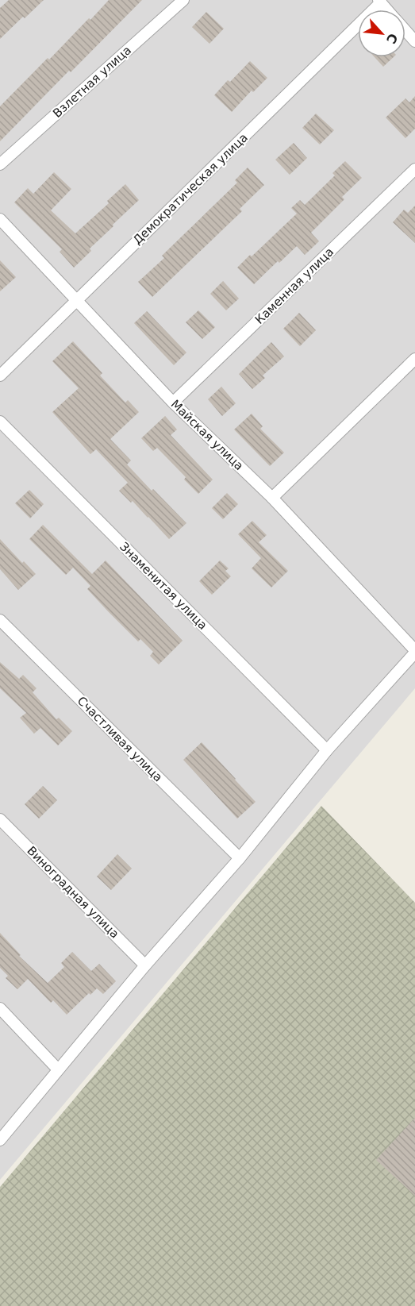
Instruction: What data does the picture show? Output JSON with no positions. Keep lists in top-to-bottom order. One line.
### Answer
{"streets":{"street":["Взлетная улица","Демократическая улица","Каменная улица","Майская улица","Знаменитая улица","Счастливая улица","Виноградная улица"]},"crossings":[["Демократическая улица","Майская улица"],["Каменная улица","Майская улица"]],"north":"bottom right"}
